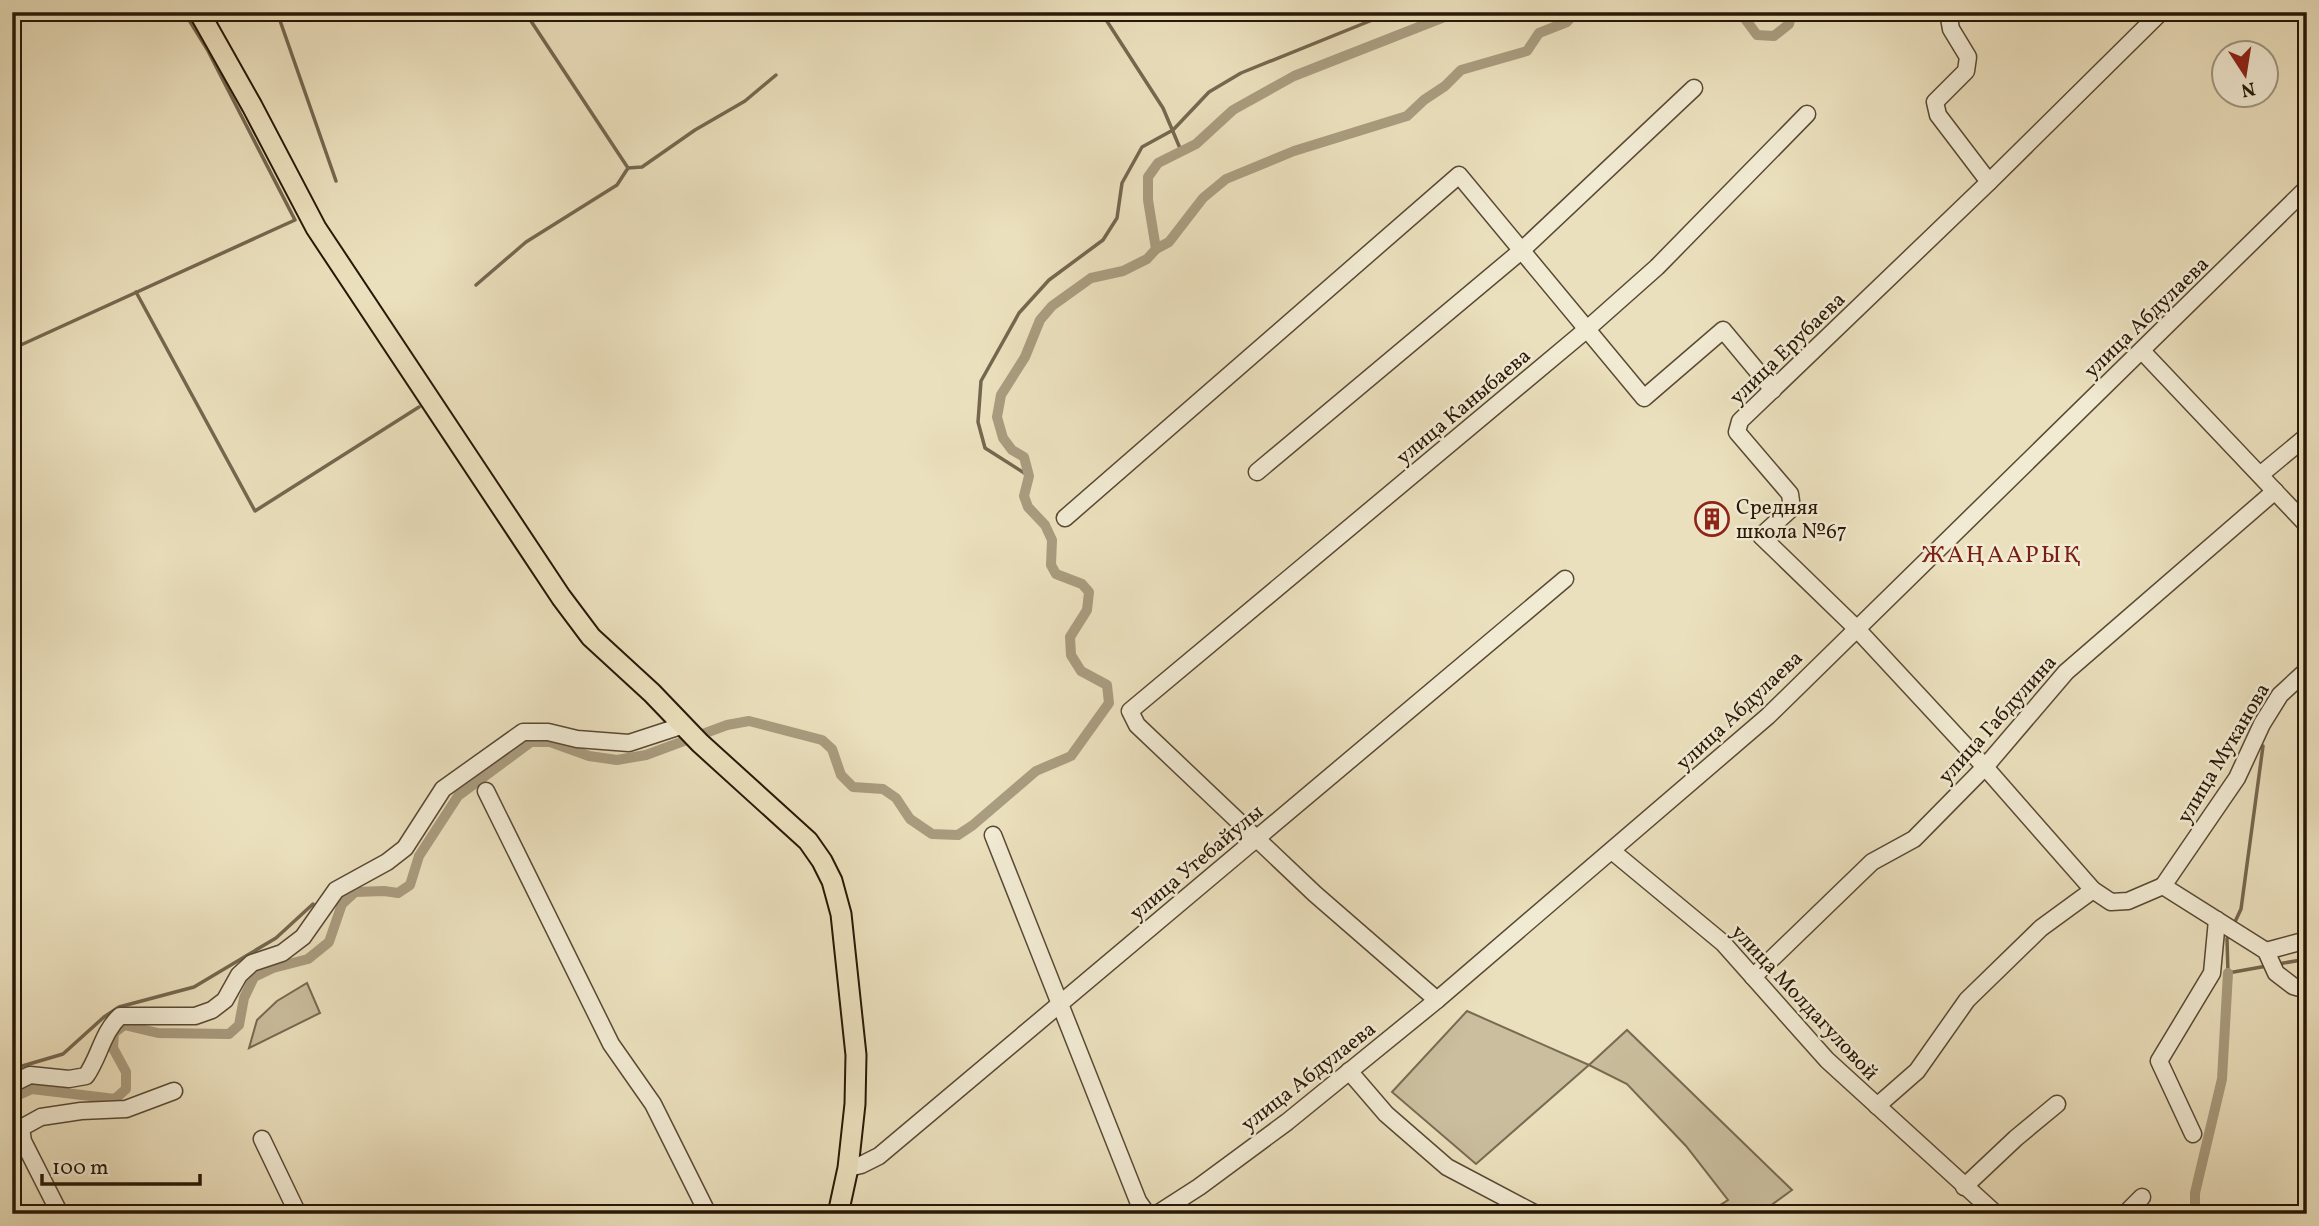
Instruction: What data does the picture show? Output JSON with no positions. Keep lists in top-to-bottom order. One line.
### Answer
{"streets":{"street":["улица Абдулаева","улица Ерубаева","улица Каныбаева","улица Габдулина","улица Муканова","улица Утебайулы","улица Молдагуловой"]},"crossings":[["улица Абдулаева","улица Ерубаева"],["улица Абдулаева","улица Молдагуловой"],["улица Ерубаева","улица Габдулина"],["улица Ерубаева","улица Муканова"],["улица Каныбаева","улица Утебайулы"],["улица Габдулина","улица Молдагуловой"]],"districts":["ЖАҢААРЫҚ"],"places":{"building":["Средняя школа №67"]},"scale_bar":"100 m","north":"bottom"}
